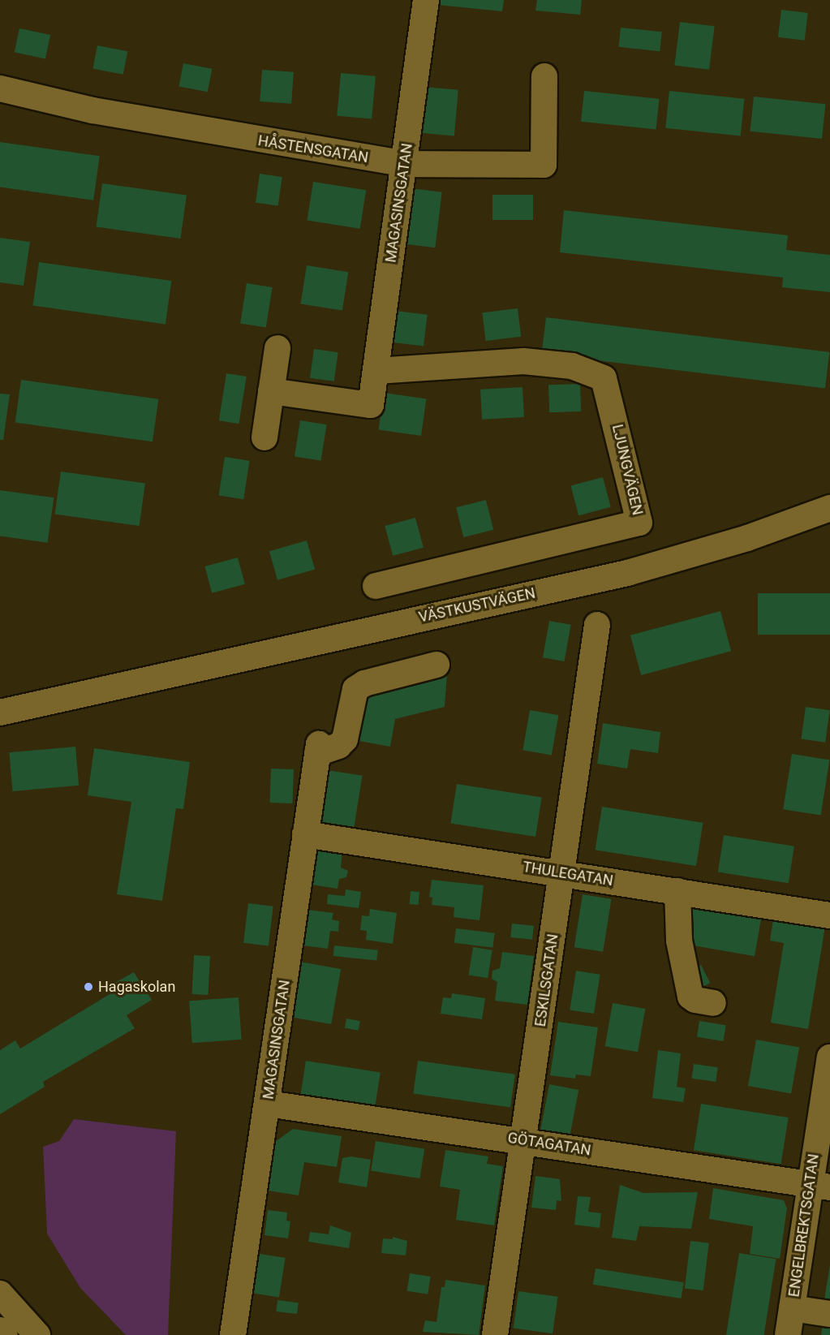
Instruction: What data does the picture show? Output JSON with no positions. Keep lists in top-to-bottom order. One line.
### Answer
{"streets":{"street":["HÅSTENSGATAN","MAGASINSGATAN","LJUNGVÄGEN","VÄSTKUSTVÄGEN","THULEGATAN","ESKILSGATAN","GÖTAGATAN","ENGELBREKTSGATAN"]},"crossings":[["HÅSTENSGATAN","MAGASINSGATAN"],["MAGASINSGATAN","LJUNGVÄGEN"],["MAGASINSGATAN","THULEGATAN"],["MAGASINSGATAN","GÖTAGATAN"],["THULEGATAN","ESKILSGATAN"],["ESKILSGATAN","GÖTAGATAN"],["GÖTAGATAN","ENGELBREKTSGATAN"]],"places":["Hagaskolan"]}
